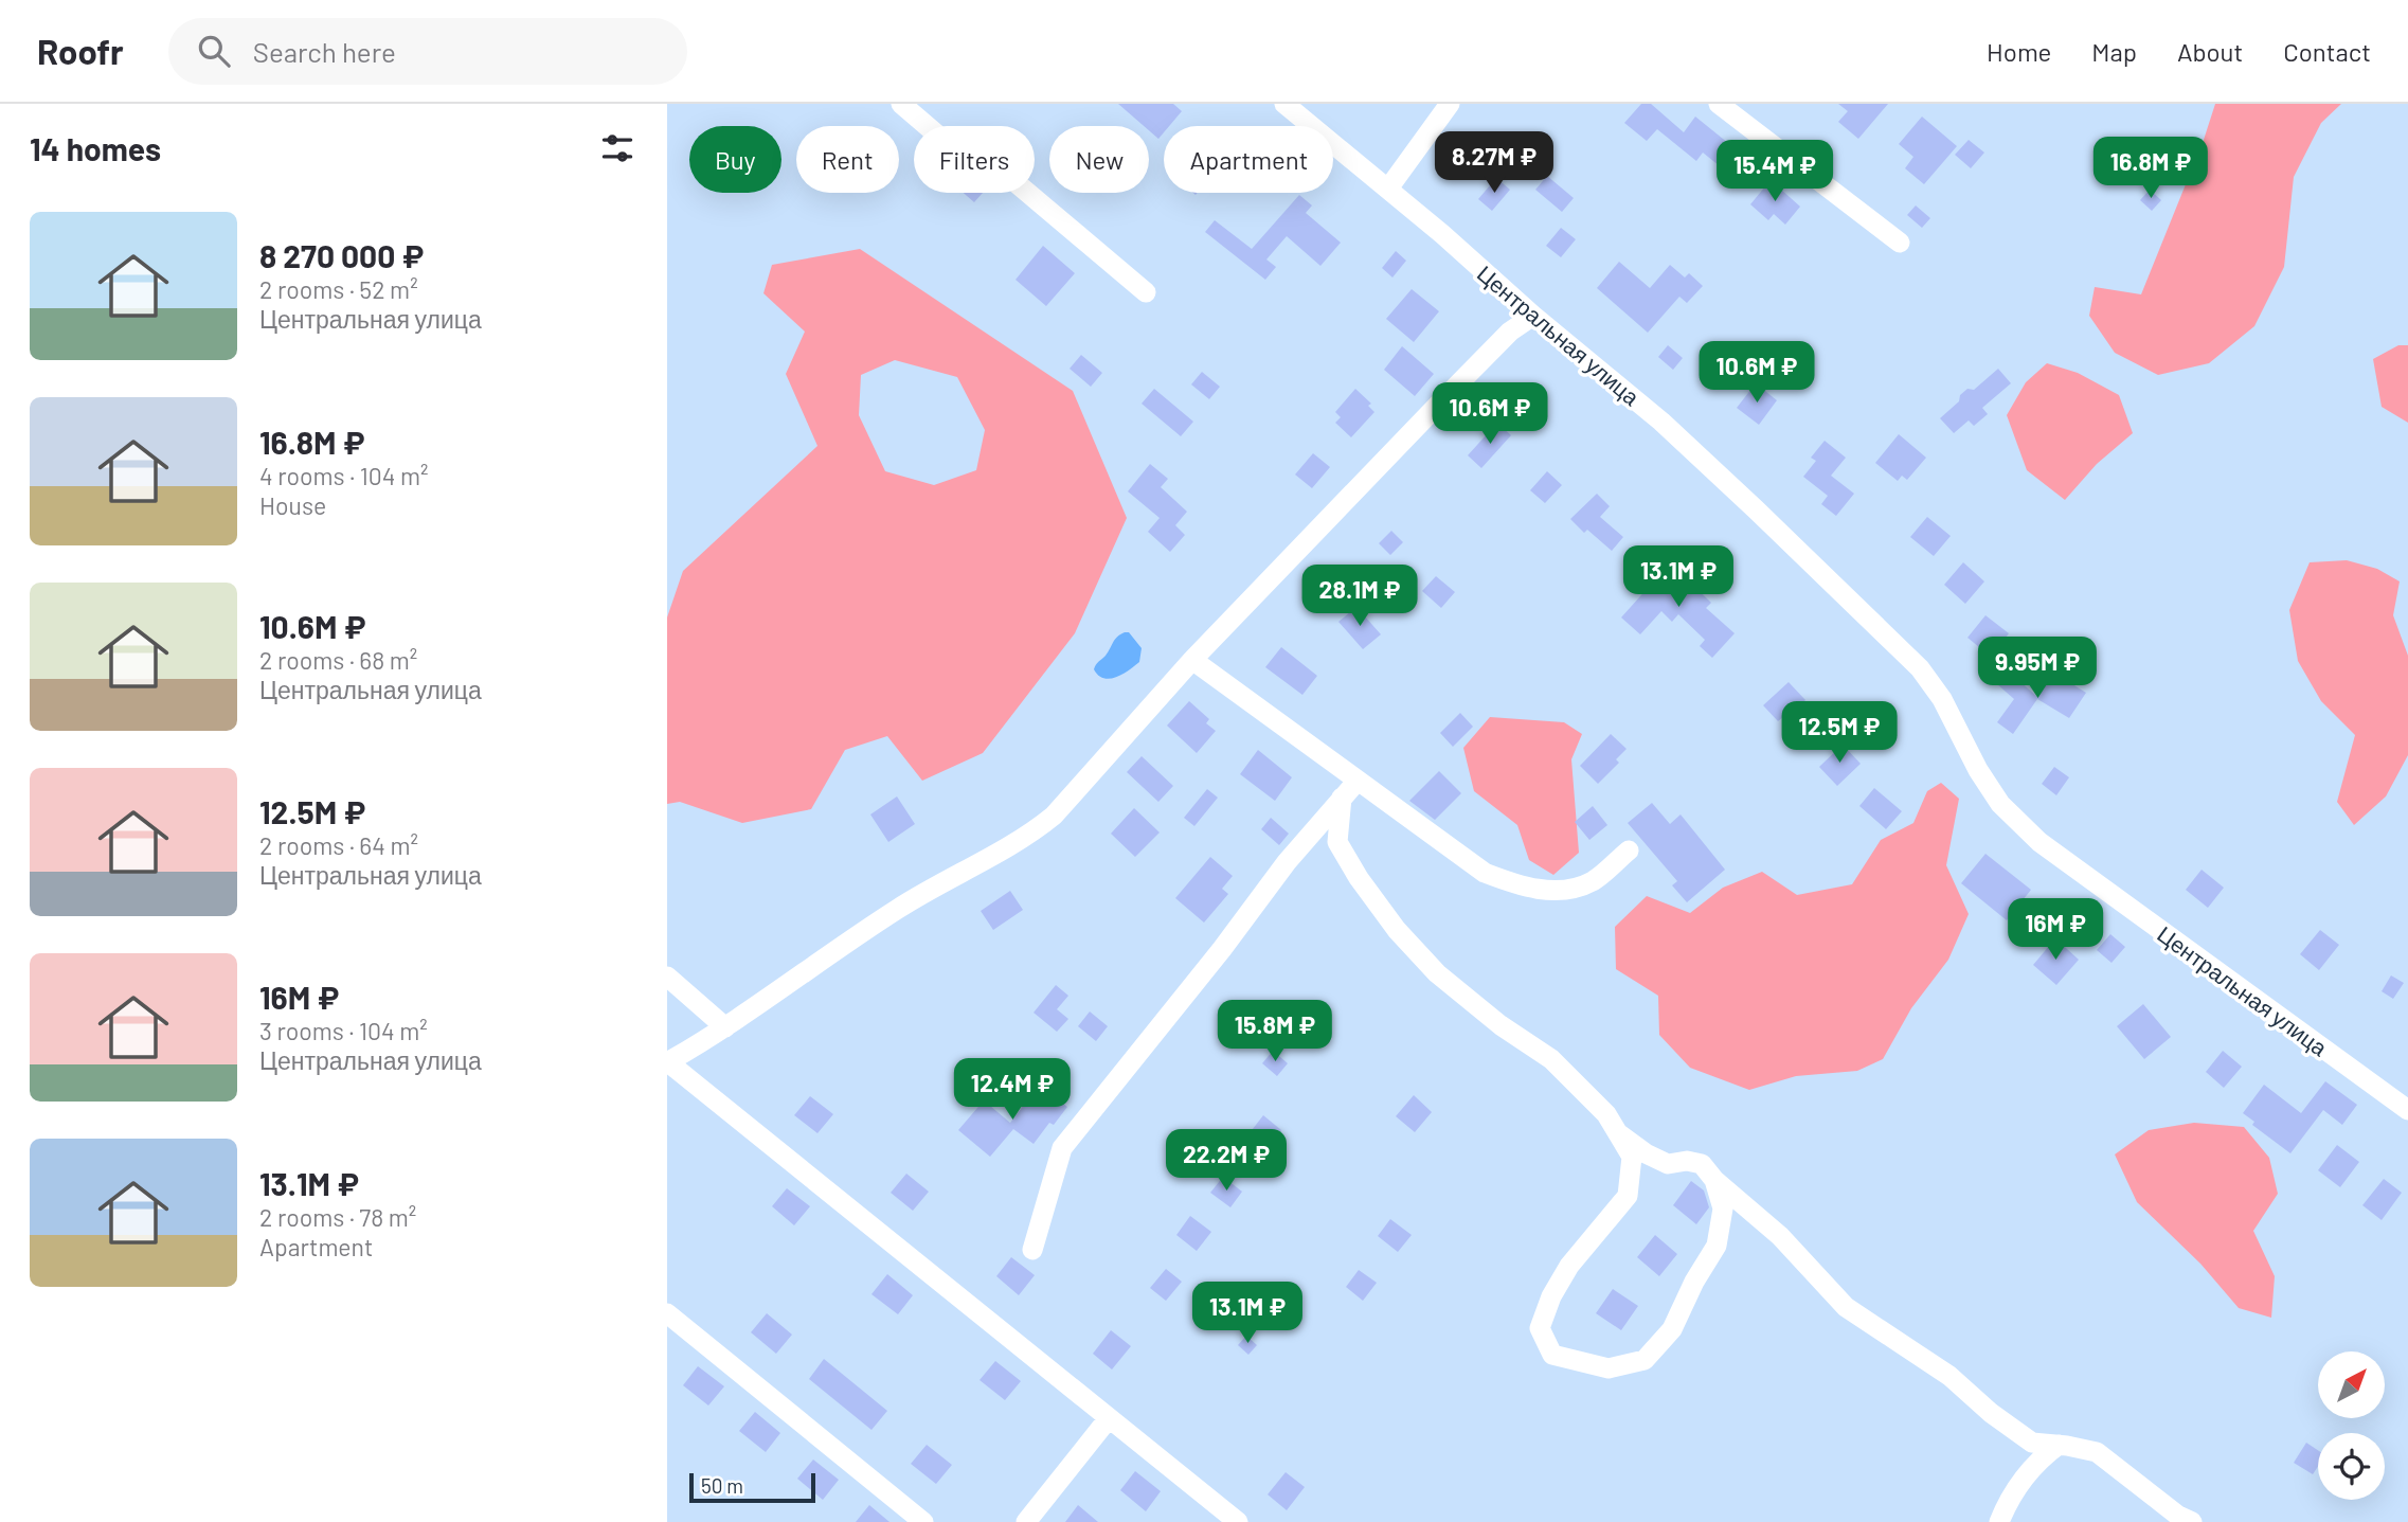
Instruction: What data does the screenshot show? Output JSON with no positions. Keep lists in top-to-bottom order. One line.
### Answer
{"streets":{"street":["Центральная улица"]},"scale_bar":"50 m","north":"top right","page":{"header":"Roofr","search":"Search here","nav":["Home","Map","About","Contact"],"heading":"14 homes","chip":["Buy","Rent","Filters","New","Apartment"],"price":["8.27M ₽","16.8M ₽","15.4M ₽","10.6M ₽","10.6M ₽","13.1M ₽","28.1M ₽","9.95M ₽","12.5M ₽","16M ₽","15.8M ₽","12.4M ₽","22.2M ₽","13.1M ₽"],"list":[{"name":"8 270 000 ₽","note":"2 rooms · 52 m² · Центральная улица"},{"name":"16.8M ₽","note":"4 rooms · 104 m² · House"},{"name":"10.6M ₽","note":"2 rooms · 68 m² · Центральная улица"},{"name":"12.5M ₽","note":"2 rooms · 64 m² · Центральная улица"},{"name":"16M ₽","note":"3 rooms · 104 m² · Центральная улица"},{"name":"13.1M ₽","note":"2 rooms · 78 m² · Apartment"}],"scale":"50 m"}}
